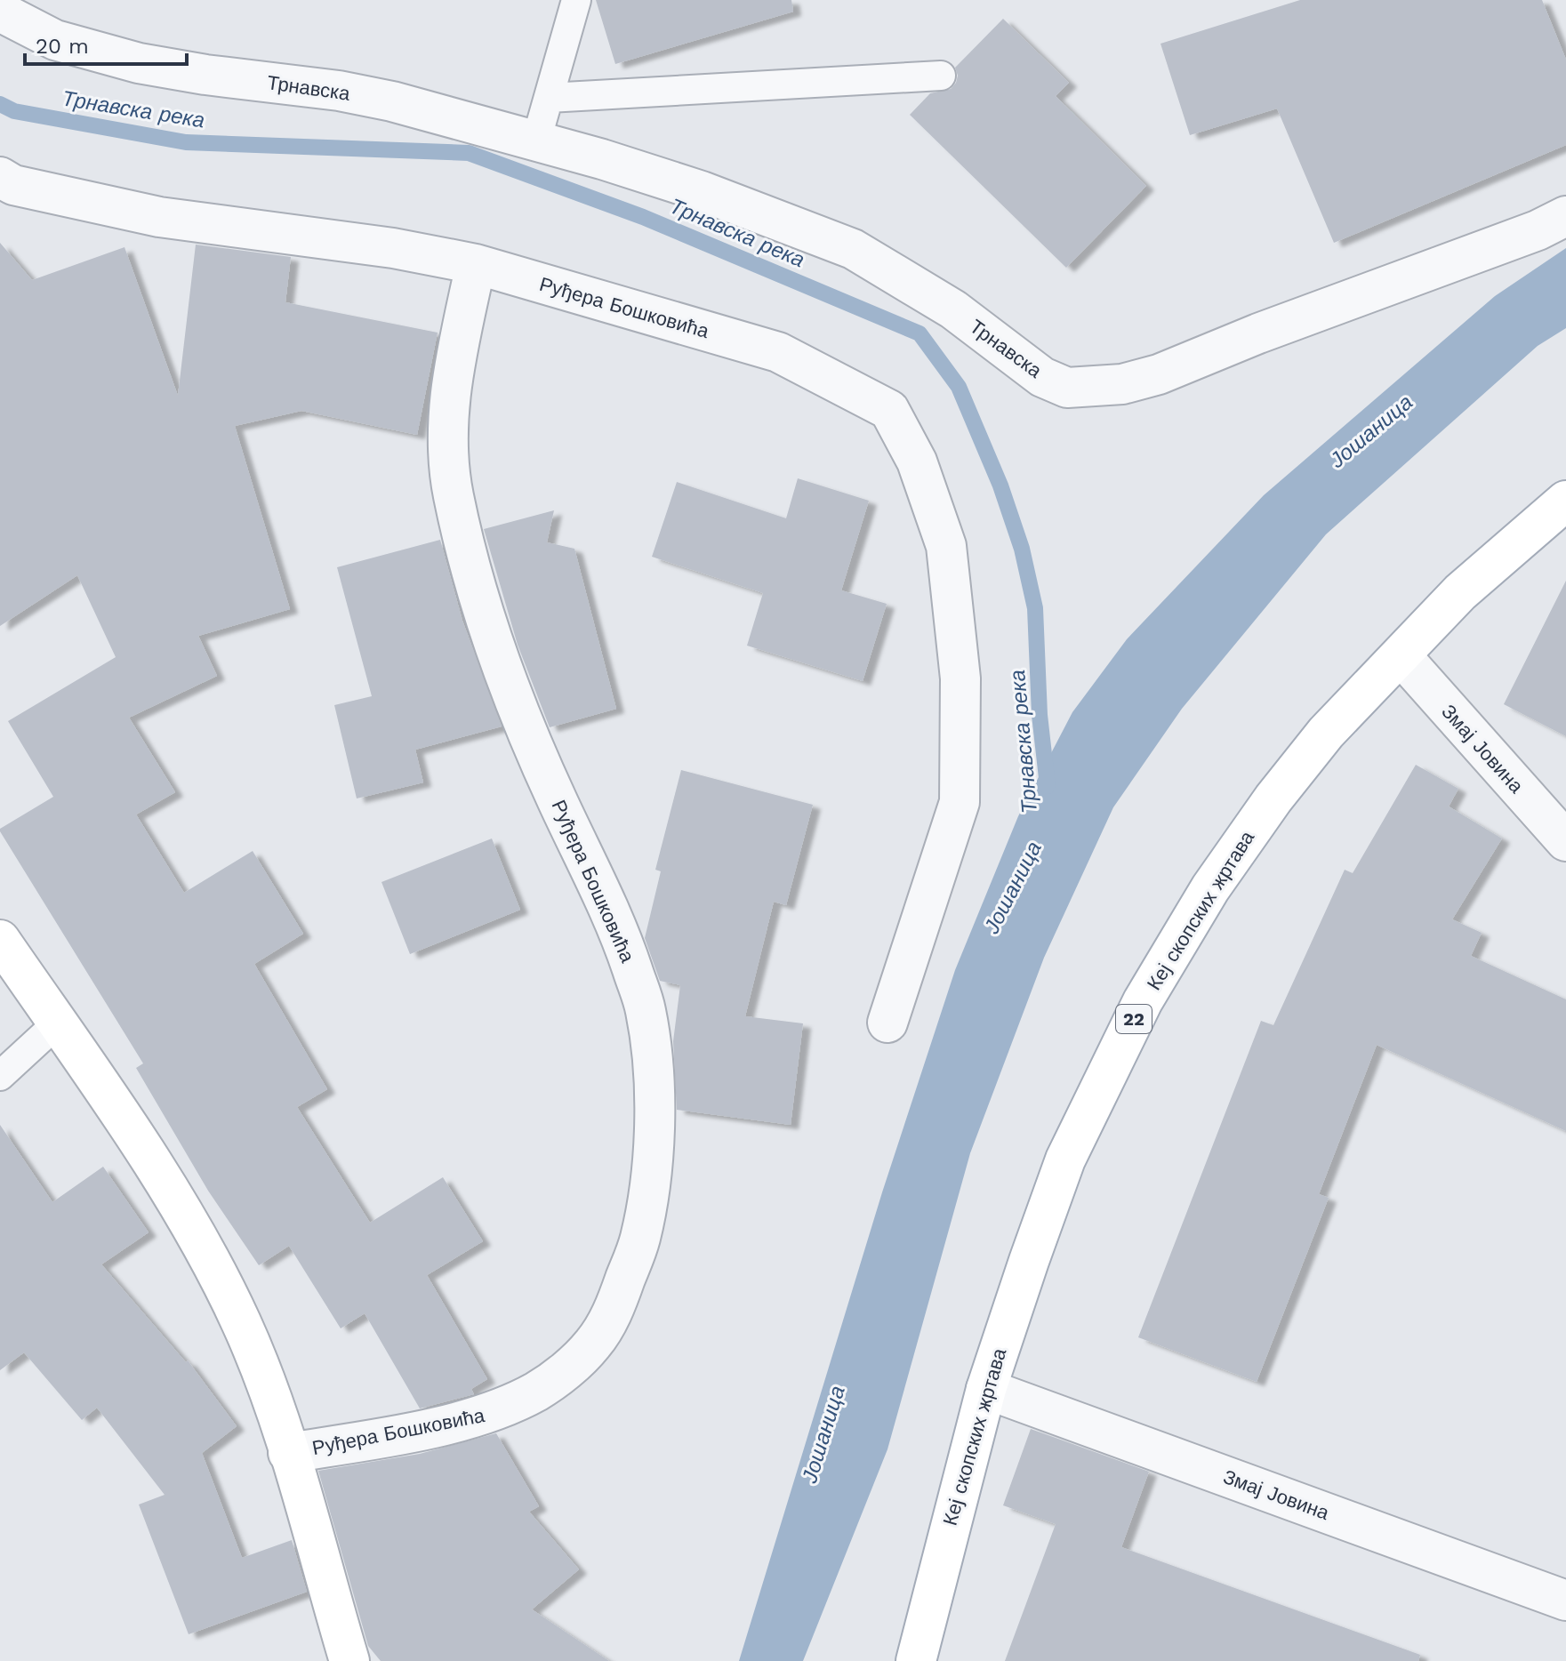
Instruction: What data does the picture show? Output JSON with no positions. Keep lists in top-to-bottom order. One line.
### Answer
{"streets":{"main road":["Руђера Бошковића","Кеј скопских жртава","22"],"street":["Трнавска","Змај Јовина"]},"crossings":[["Змај Јовина","Кеј скопских жртава"]],"water":["Трнавска река","Јошаница"],"scale_bar":"20 m"}
